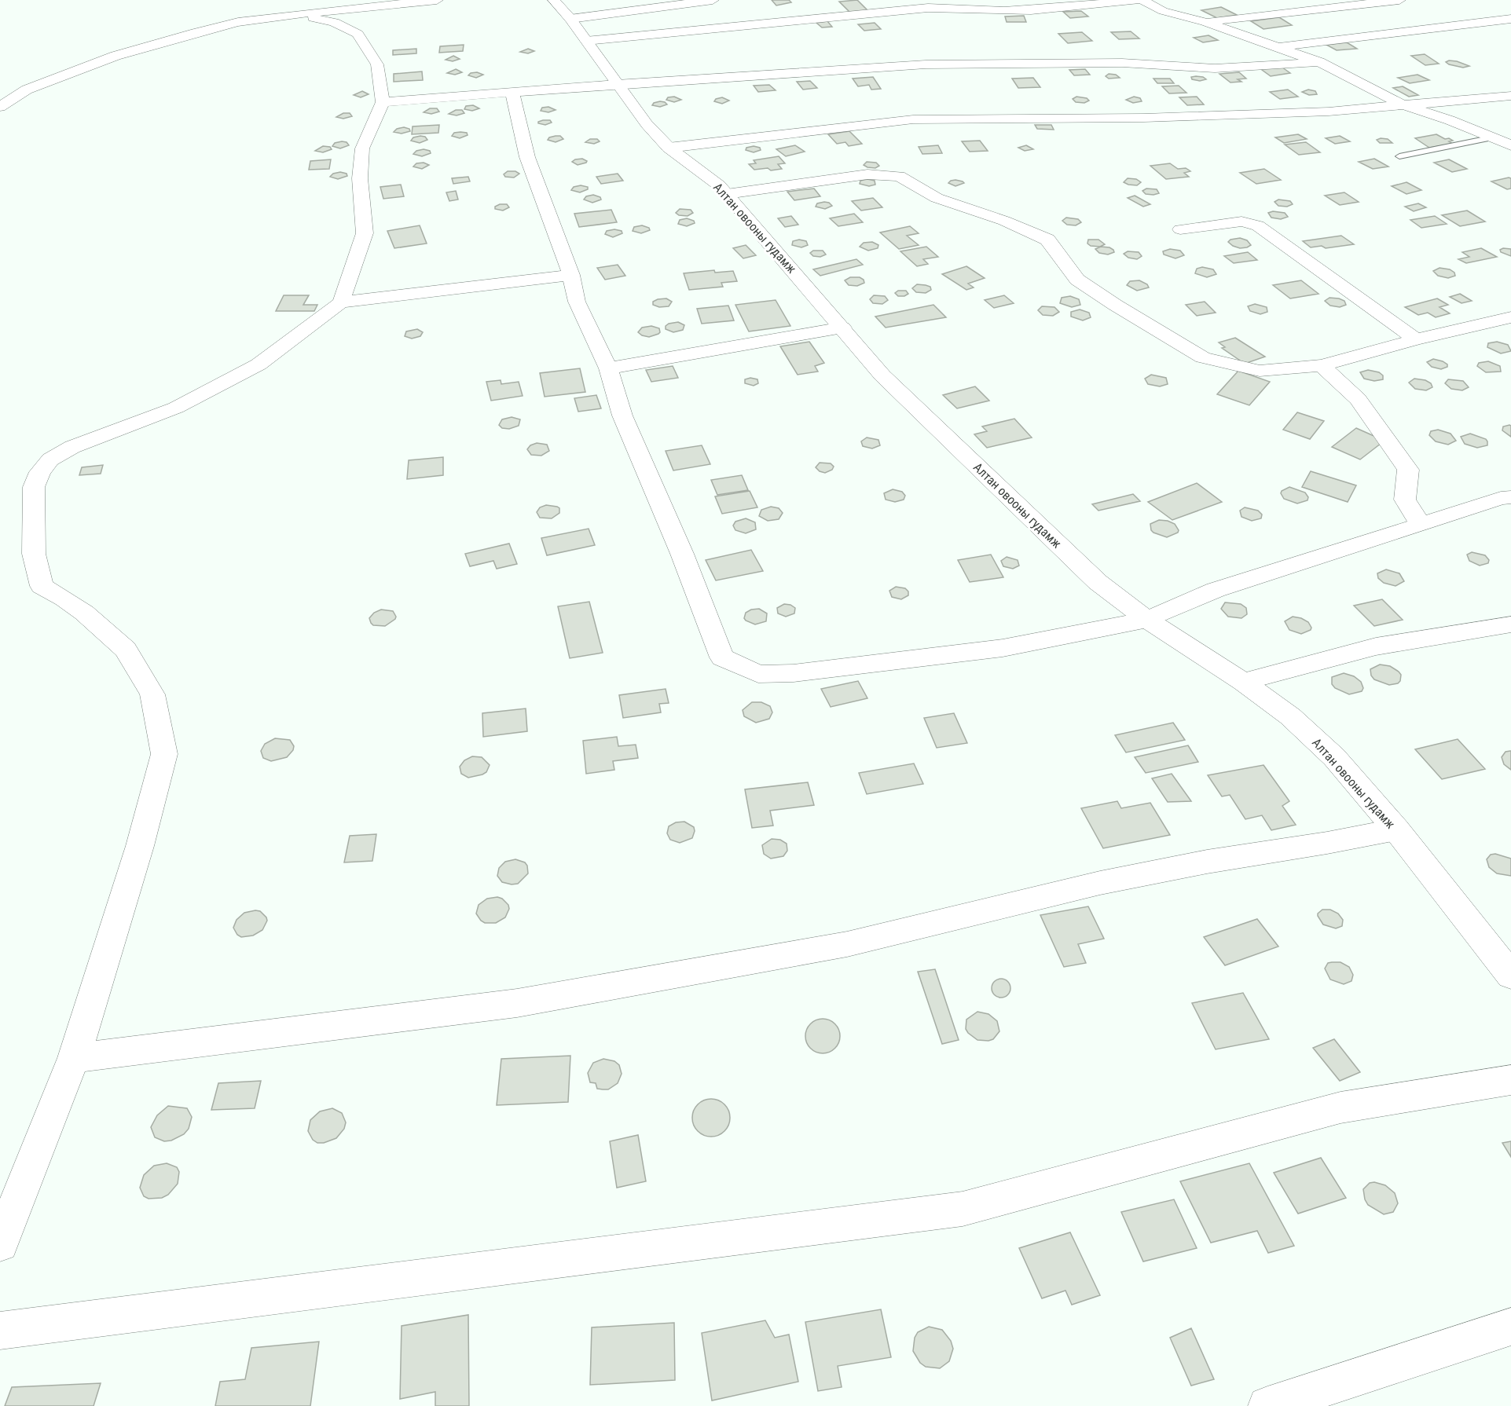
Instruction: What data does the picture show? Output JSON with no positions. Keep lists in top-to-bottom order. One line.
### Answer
{"streets":{"street":["Алтан овооны гудамж"]}}
